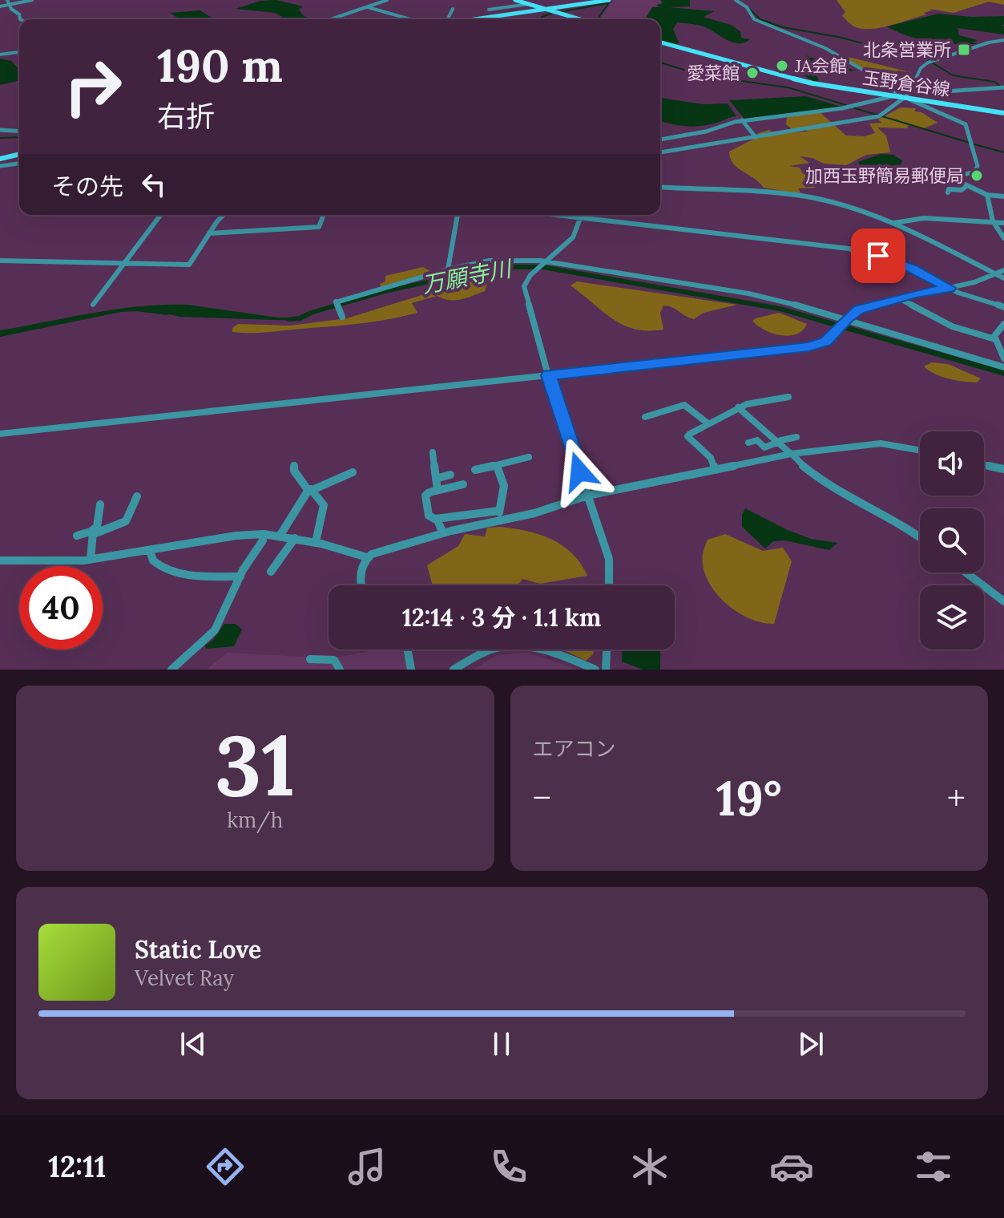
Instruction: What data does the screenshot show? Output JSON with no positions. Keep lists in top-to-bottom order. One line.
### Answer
{"streets":{"main road":["玉野倉谷線"]},"water":["万願寺川"],"places":{"transit":["北条営業所"],"other":["JA会館","愛菜館","加西玉野簡易郵便局"]},"page":{"turn":["190 m","右折"],"then":"その先","limit":"40","trip":"12:14 · 3 分 · 1.1 km","tile":[["31","km/h"],"エアコン"],"heat":["−","19°","+"],"song":["Static Love","Velvet Ray"],"tabs":"12:11"}}
